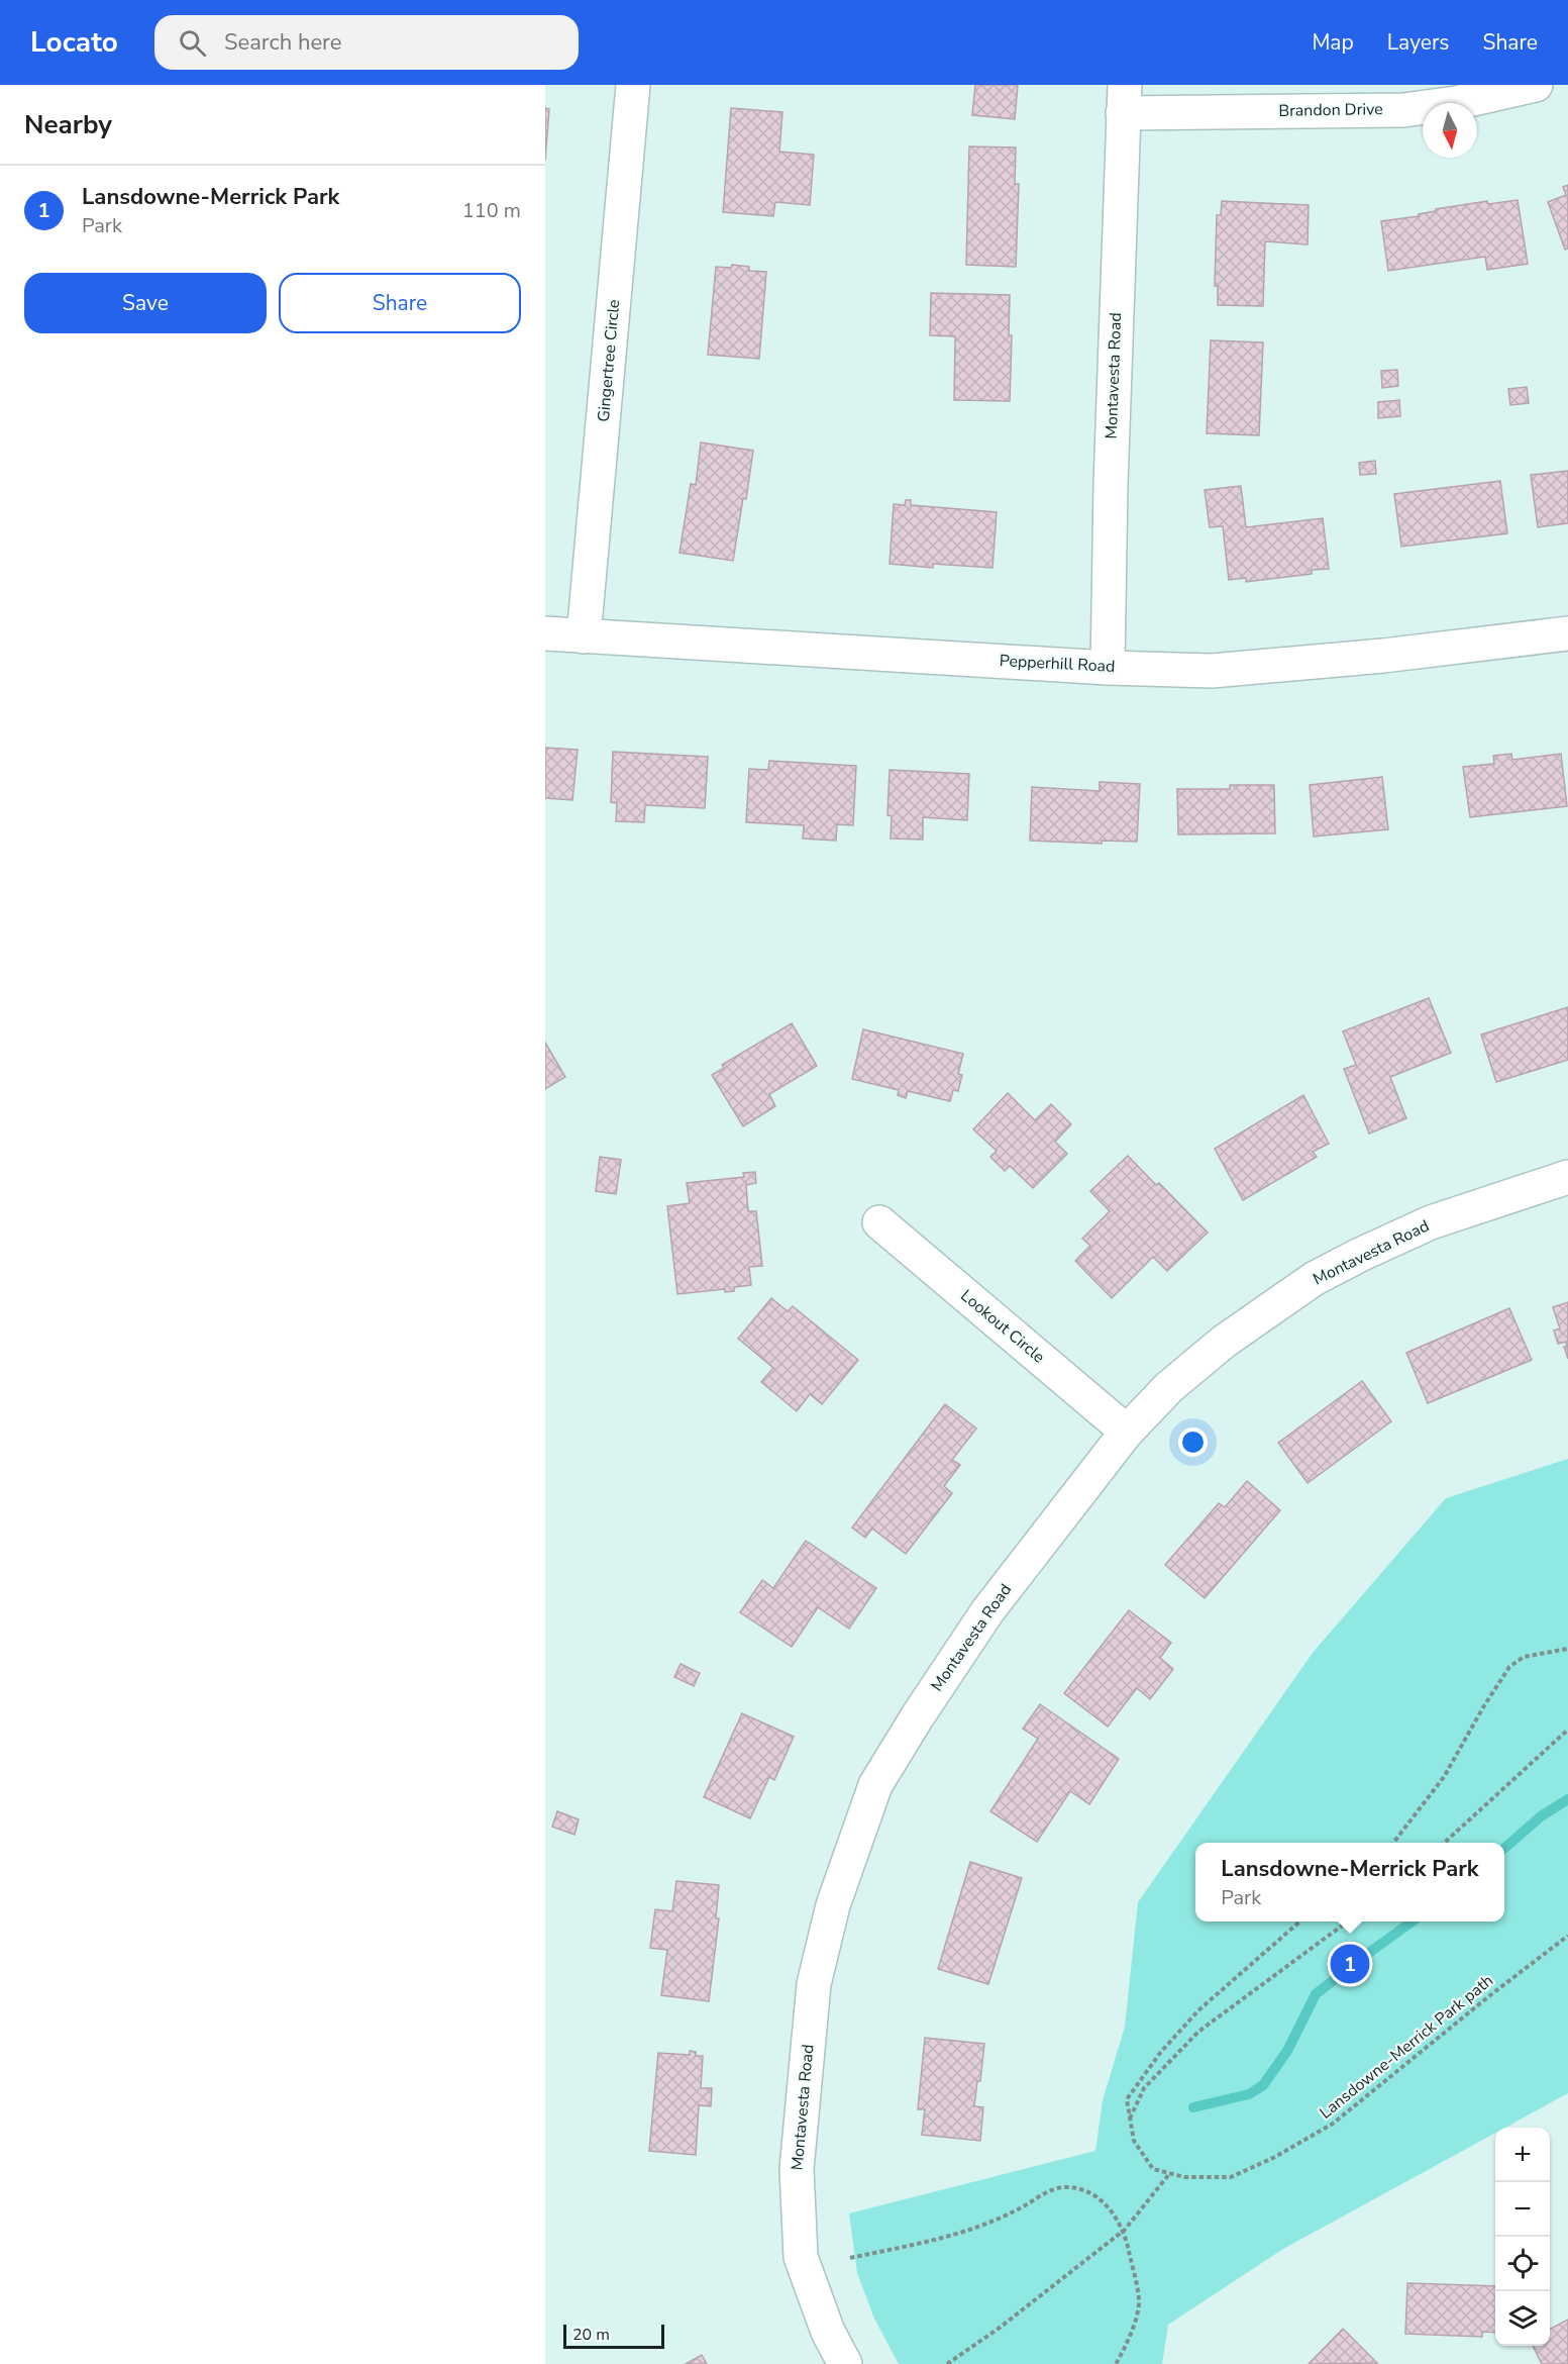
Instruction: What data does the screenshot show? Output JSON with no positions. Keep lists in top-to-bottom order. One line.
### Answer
{"streets":{"street":["Brandon Drive","Gingertree Circle","Montavesta Road","Pepperhill Road","Lookout Circle"],"path":["Lansdowne-Merrick Park path"]},"crossings":[["Brandon Drive","Montavesta Road"],["Gingertree Circle","Pepperhill Road"],["Montavesta Road","Pepperhill Road"],["Montavesta Road","Lookout Circle"]],"scale_bar":"20 m","north":"bottom","page":{"header":"Locato","search":"Search here","nav":["Map","Layers","Share"],"heading":"Nearby","list":[{"mark":"1","name":"Lansdowne-Merrick Park","note":"Park","value":"110 m"}],"buttons":["Save","Share"],"popup":["Lansdowne-Merrick Park","Park"],"pins":"1","map_buttons":["+","−"],"scale":"20 m"}}
